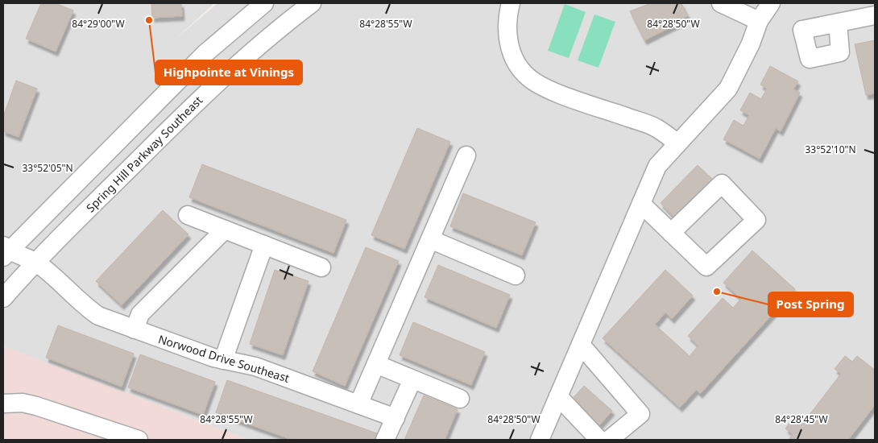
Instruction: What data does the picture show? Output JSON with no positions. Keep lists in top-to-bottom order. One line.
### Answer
{"streets":{"street":["Spring Hill Parkway Southeast","Norwood Drive Southeast"]},"crossings":[["Spring Hill Parkway Southeast","Norwood Drive Southeast"]],"places":["Highpointe at Vinings","Post Spring"],"coordinates":["84°29'00\"W","84°28'55\"W","84°28'50\"W","33°52'10\"N","33°52'05\"N","84°28'45\"W"]}
